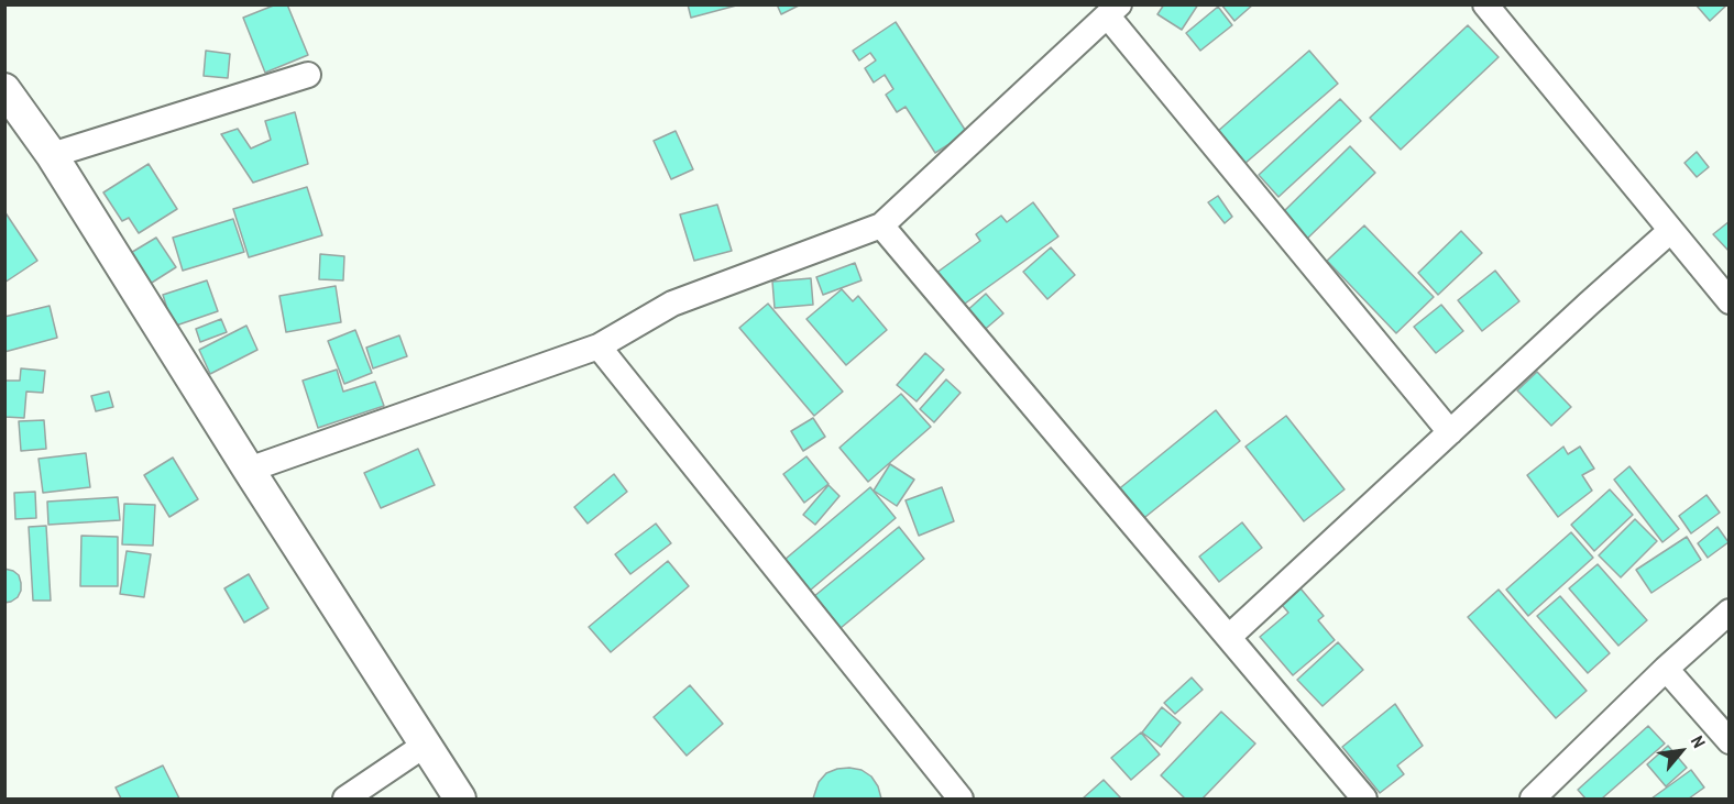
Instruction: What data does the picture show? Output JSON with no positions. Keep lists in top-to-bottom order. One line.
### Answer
{"north":"top right"}
